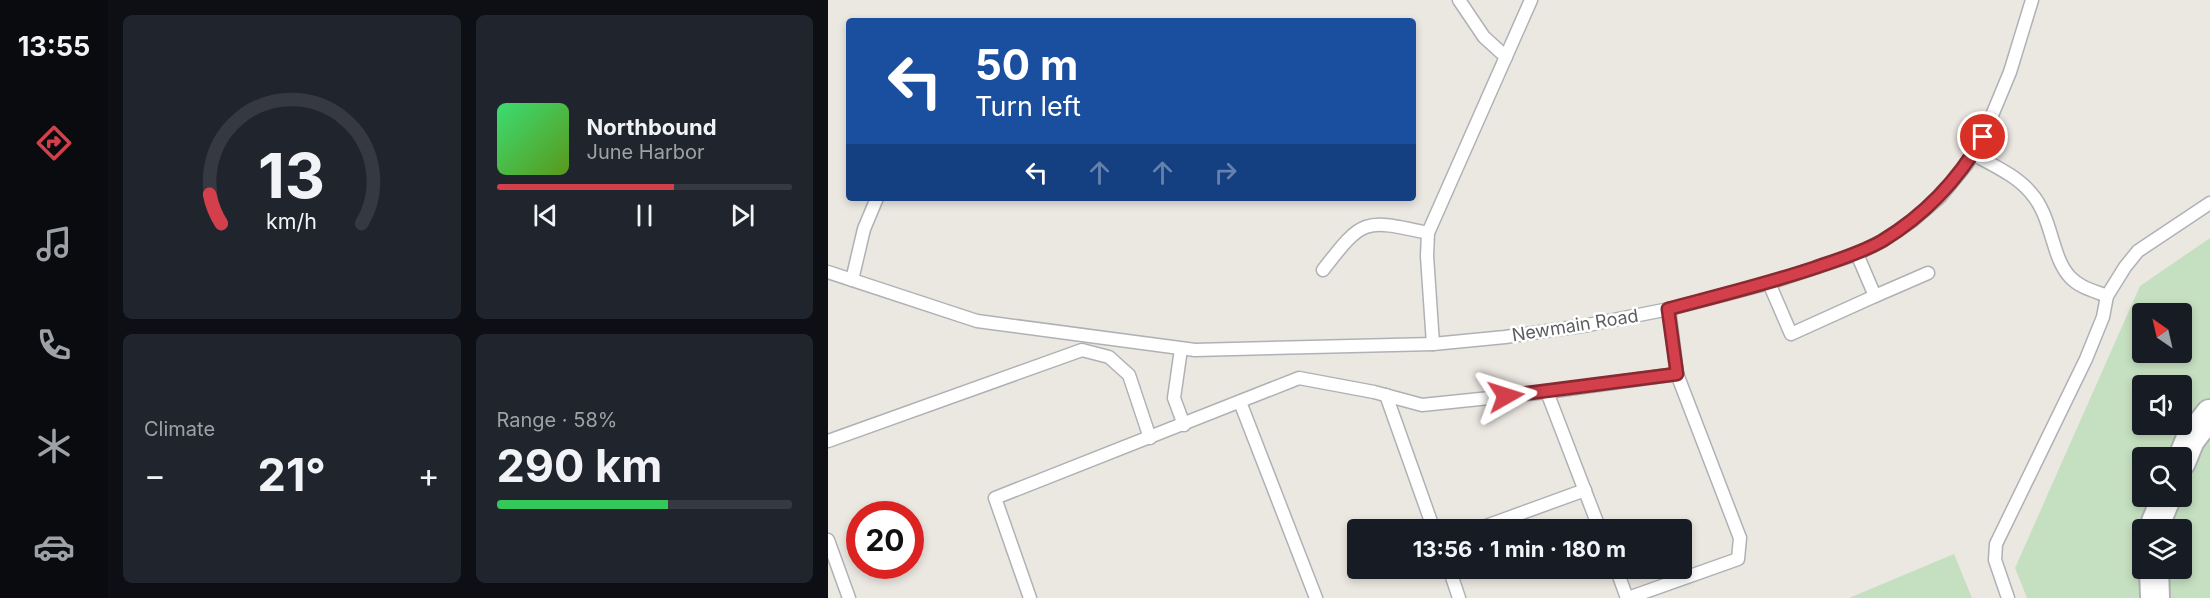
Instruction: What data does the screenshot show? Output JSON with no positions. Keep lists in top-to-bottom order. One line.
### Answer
{"streets":{"lane":["Newmain Road"]},"north":"top left","page":{"tabs":"13:55","turn":["50 m","Turn left"],"song":["Northbound","June Harbor"],"tile":["Climate",["Range · 58%","290 km"]],"heat":["−","21°","+"],"limit":"20","trip":"13:56 · 1 min · 180 m","gauge":["13","km/h"]}}
